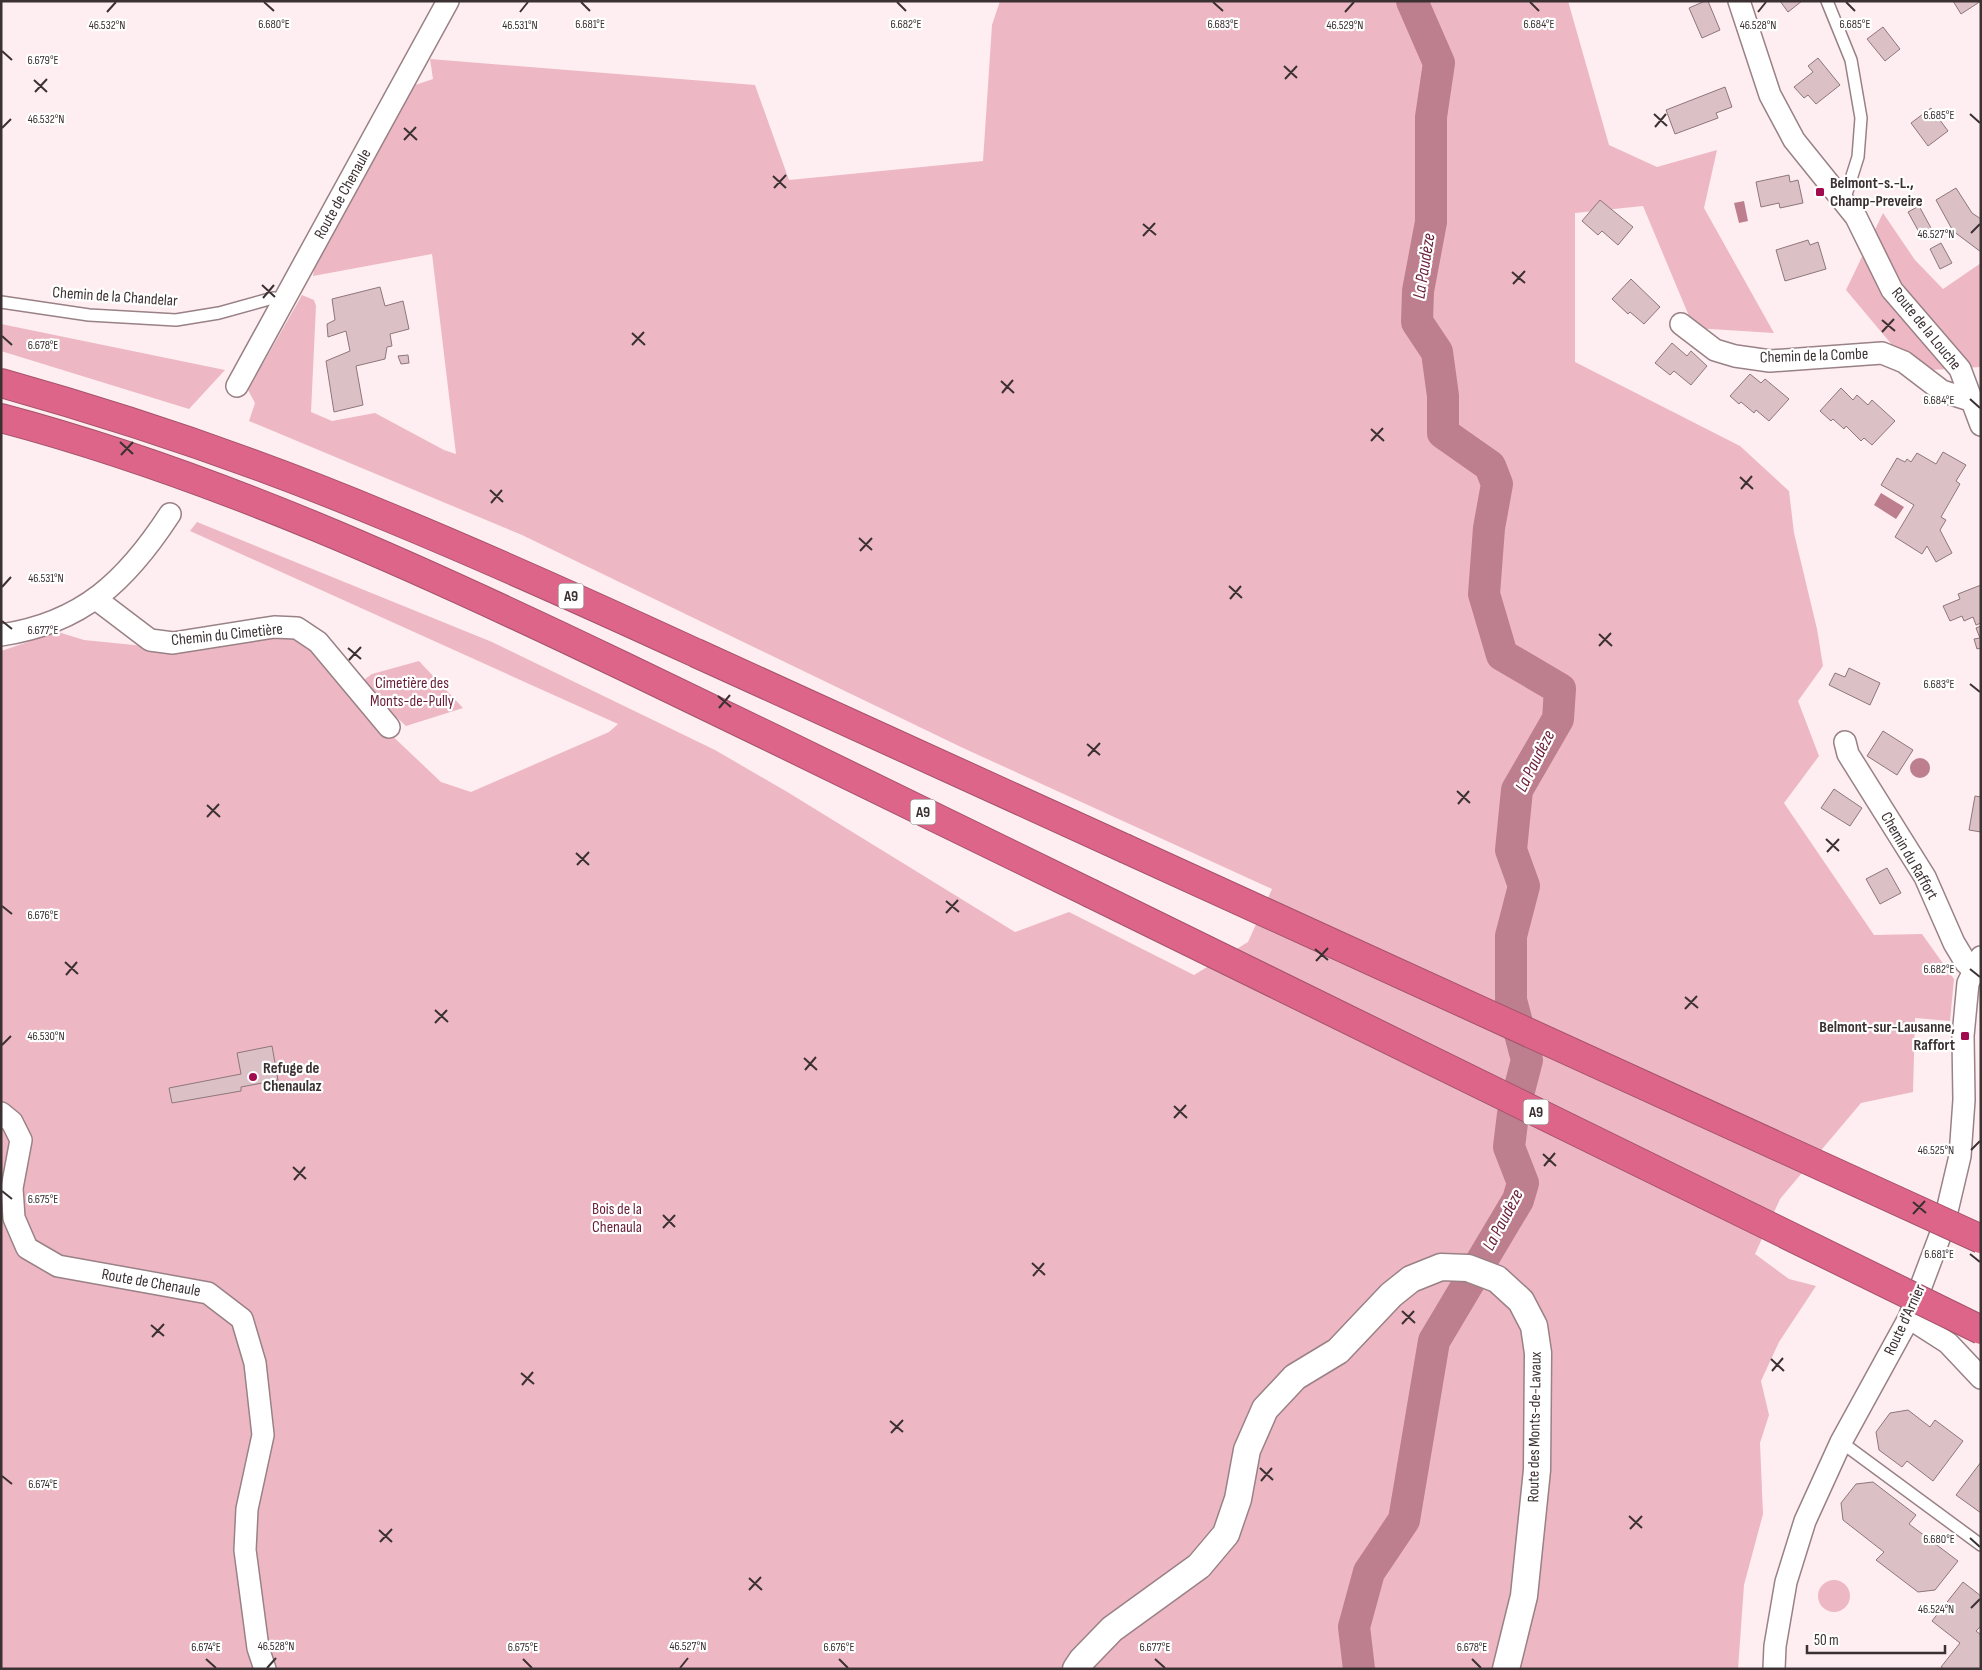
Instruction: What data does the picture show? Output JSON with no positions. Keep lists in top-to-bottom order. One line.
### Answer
{"streets":{"highway":["A9"],"street":["Route de Chenaule","Route de la Louche","Chemin de la Combe","Chemin du Cimetière","Chemin du Raffort","Route d'Arnier","Route des Monts-de-Lavaux"],"lane":["Chemin de la Chandelar"]},"crossings":[["Route de Chenaule","Chemin de la Chandelar"],["Route de la Louche","Chemin de la Combe"],["Chemin du Raffort","Route d'Arnier"]],"water":["La Paudèze"],"parks":["Cimetière des Monts-de-Pully","Bois de la Chenaula"],"places":{"transit":["Belmont-s.-L., Champ-Preveire","Belmont-sur-Lausanne, Raffort"],"other":["Refuge de Chenaulaz"]},"scale_bar":"50 m","coordinates":["6.680°E","6.681°E","6.682°E","6.683°E","6.684°E","6.685°E","46.532°N","46.531°N","46.529°N","46.528°N","6.679°E","46.527°N","6.678°E","6.677°E","6.676°E","46.530°N","46.525°N","6.675°E","6.674°E","46.524°N"]}
